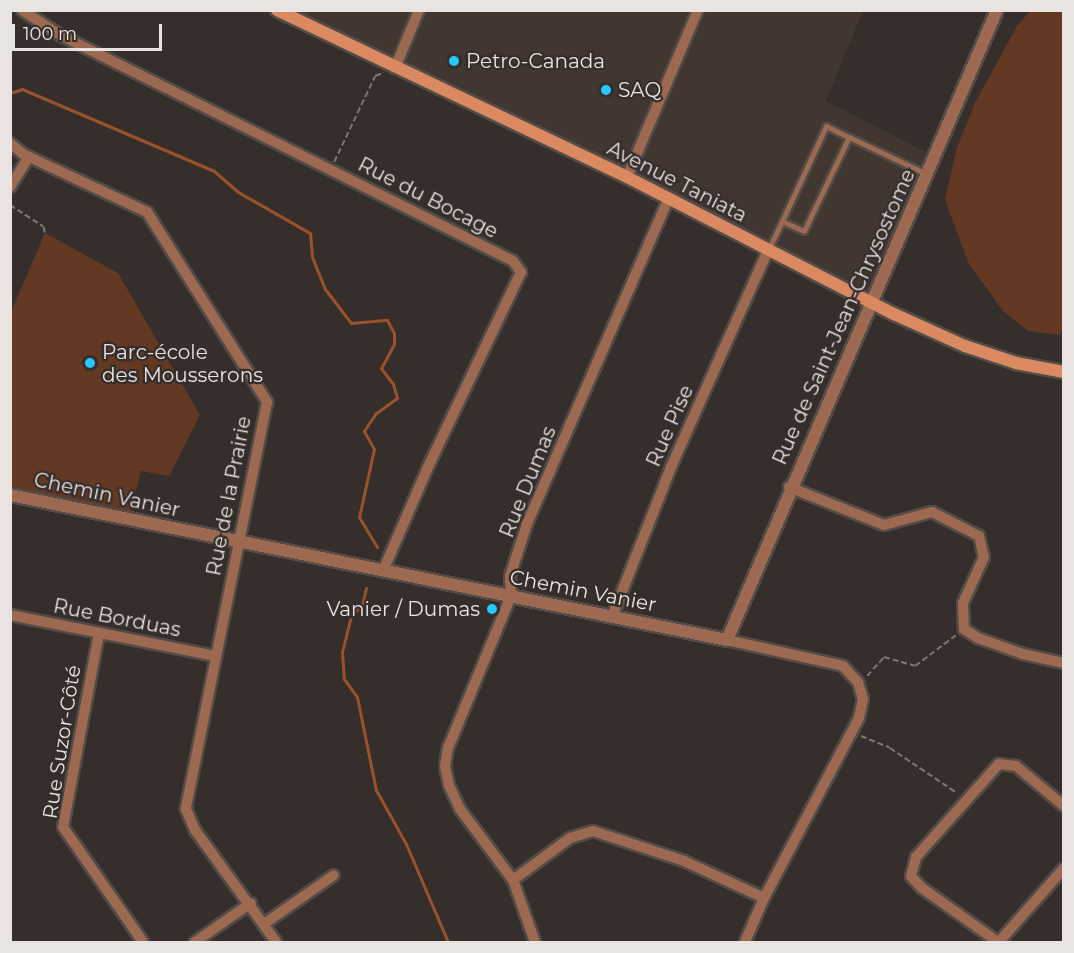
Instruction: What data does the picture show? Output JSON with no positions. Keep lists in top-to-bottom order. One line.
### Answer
{"streets":{"main road":["Avenue Taniata"],"street":["Rue du Bocage","Rue de Saint-Jean-Chrysostome","Rue Pise","Rue Dumas","Chemin Vanier","Rue de la Prairie","Rue Borduas","Rue Suzor-Côté"]},"crossings":[["Avenue Taniata","Rue de Saint-Jean-Chrysostome"],["Avenue Taniata","Rue Pise"],["Avenue Taniata","Rue Dumas"],["Rue du Bocage","Chemin Vanier"],["Rue de Saint-Jean-Chrysostome","Chemin Vanier"],["Rue Pise","Chemin Vanier"],["Rue Dumas","Chemin Vanier"],["Chemin Vanier","Rue de la Prairie"],["Rue de la Prairie","Rue Borduas"],["Rue Borduas","Rue Suzor-Côté"]],"places":["Petro-Canada","SAQ","Parc-école des Mousserons","Vanier / Dumas"],"scale_bar":"100 m"}
